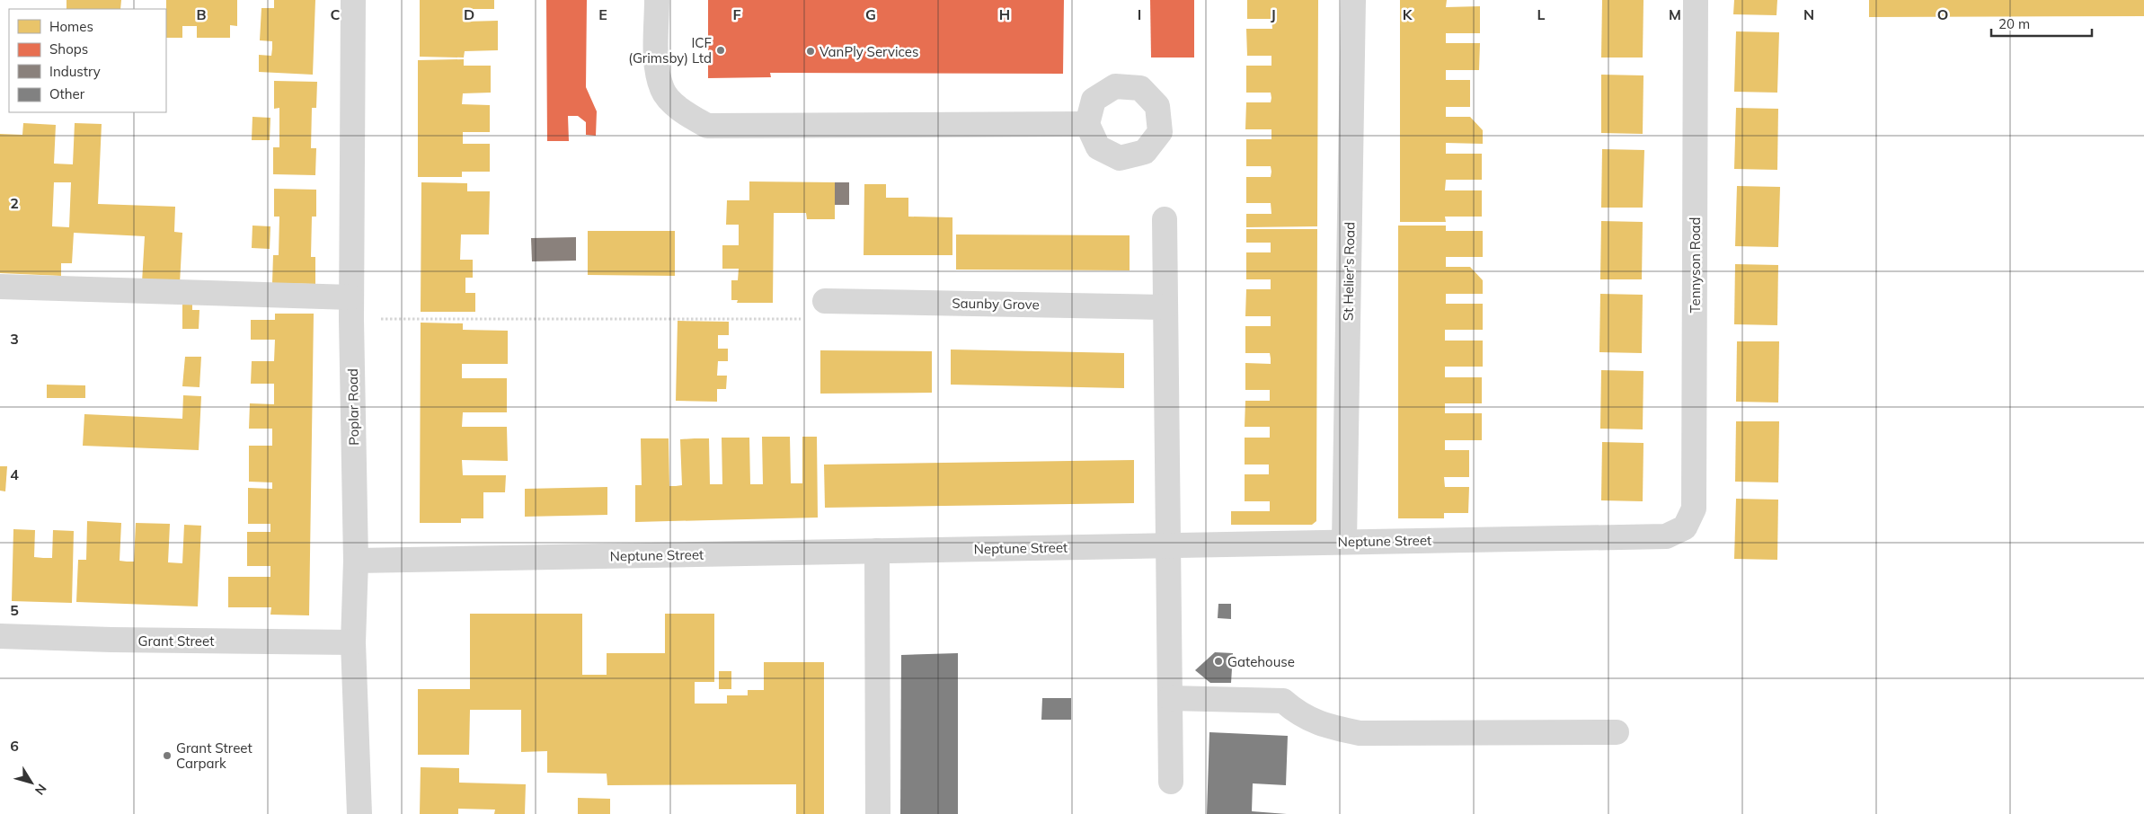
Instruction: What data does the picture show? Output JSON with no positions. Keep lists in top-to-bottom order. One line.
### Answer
{"streets":{"street":["Tennyson Road","St Helier's Road","Saunby Grove","Poplar Road","Neptune Street","Grant Street"]},"crossings":[["Tennyson Road","Neptune Street"],["St Helier's Road","Neptune Street"],["Poplar Road","Neptune Street"],["Poplar Road","Grant Street"]],"places":["ICF (Grimsby) Ltd","VanPly Services","Gatehouse","Grant Street Carpark"],"legend":["Homes","Shops","Industry","Other"],"scale_bar":"20 m","north":"bottom right","grid":{"columns":["B","C","D","E","F","G","H","I","J","K","L","M","N","O"],"rows":["2","3","4","5","6"]}}
